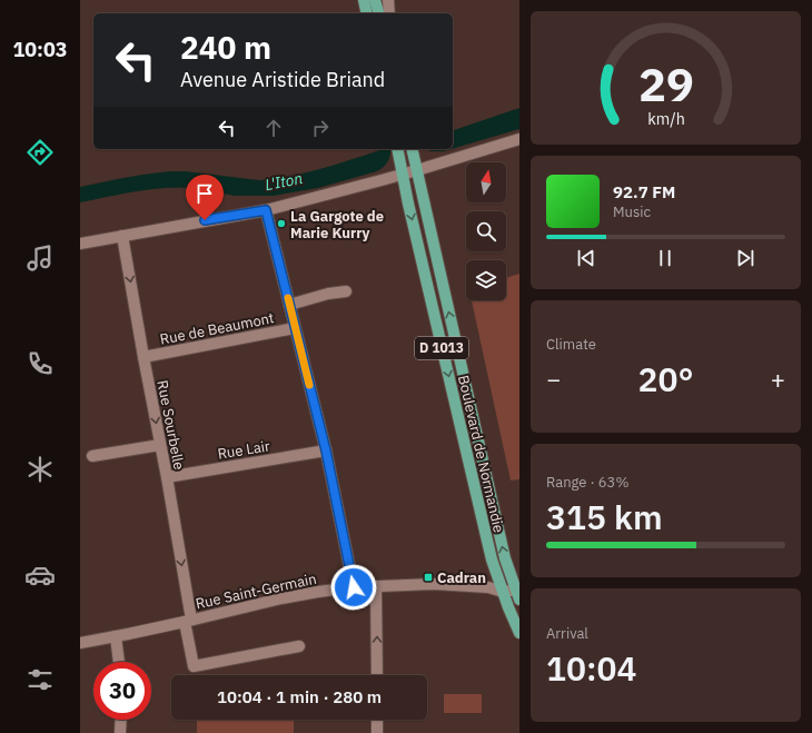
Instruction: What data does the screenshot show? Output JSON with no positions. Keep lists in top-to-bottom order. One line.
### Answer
{"streets":{"main road":["D 1013","Boulevard de Normandie"],"street":["Rue de Beaumont","Rue Sourbelle","Rue Lair","Rue Saint-Germain"]},"crossings":[["Rue de Beaumont","Rue Sourbelle"],["Rue Sourbelle","Rue Lair"],["Rue Sourbelle","Rue Saint-Germain"],["Boulevard de Normandie","Rue Saint-Germain"]],"one_way":["Rue Sourbelle"],"water":["L'Iton"],"places":{"other":["La Gargote de Marie Kurry"],"transit":["Cadran"]},"north":"top","page":{"tabs":"10:03","turn":["240 m","Avenue Aristide Briand"],"song":["92.7 FM","Music"],"tile":["Climate",["Range · 63%","315 km"],["Arrival","10:04"]],"heat":["−","20°","+"],"limit":"30","trip":"10:04 · 1 min · 280 m","gauge":["29","km/h"]}}
